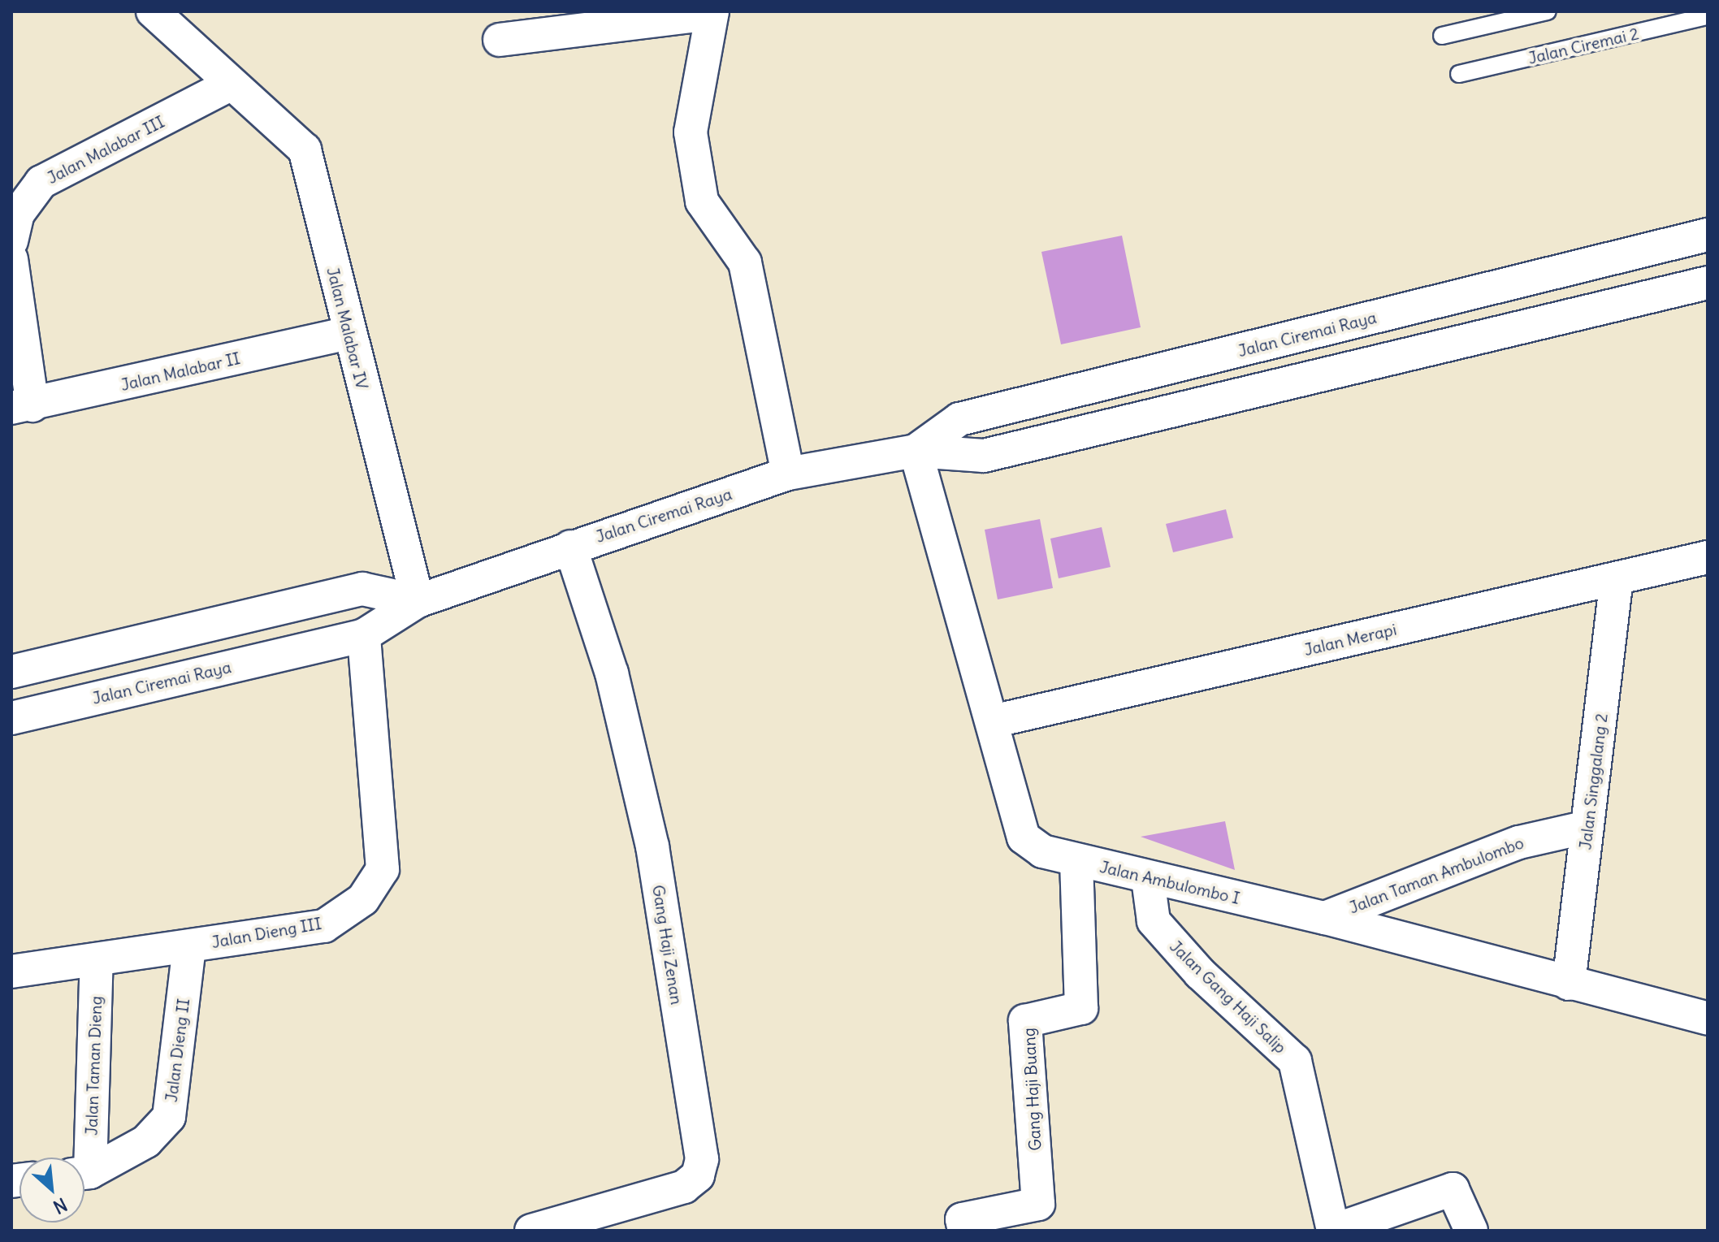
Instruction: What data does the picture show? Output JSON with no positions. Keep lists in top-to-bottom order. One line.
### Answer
{"streets":{"street":["Jalan Malabar III","Jalan Malabar IV","Jalan Ciremai Raya","Jalan Malabar II","Jalan Merapi","Jalan Singgalang 2","Jalan Taman Ambulombo","Jalan Ambulombo I","Jalan Dieng III","Gang Haji Zenan","Jalan Gang Haji Salip","Jalan Dieng II","Jalan Taman Dieng","Gang Haji Buang"],"lane":["Jalan Ciremai 2"]},"crossings":[["Jalan Malabar III","Jalan Malabar IV"],["Jalan Malabar IV","Jalan Ciremai Raya"],["Jalan Malabar IV","Jalan Malabar II"],["Jalan Ciremai Raya","Jalan Ambulombo I"],["Jalan Ciremai Raya","Jalan Dieng III"],["Jalan Ciremai Raya","Gang Haji Zenan"],["Jalan Merapi","Jalan Singgalang 2"],["Jalan Merapi","Jalan Ambulombo I"],["Jalan Singgalang 2","Jalan Taman Ambulombo"],["Jalan Singgalang 2","Jalan Ambulombo I"],["Jalan Taman Ambulombo","Jalan Ambulombo I"],["Jalan Ambulombo I","Jalan Gang Haji Salip"],["Jalan Ambulombo I","Gang Haji Buang"],["Jalan Dieng III","Jalan Dieng II"],["Jalan Dieng III","Jalan Taman Dieng"]],"north":"bottom right"}
